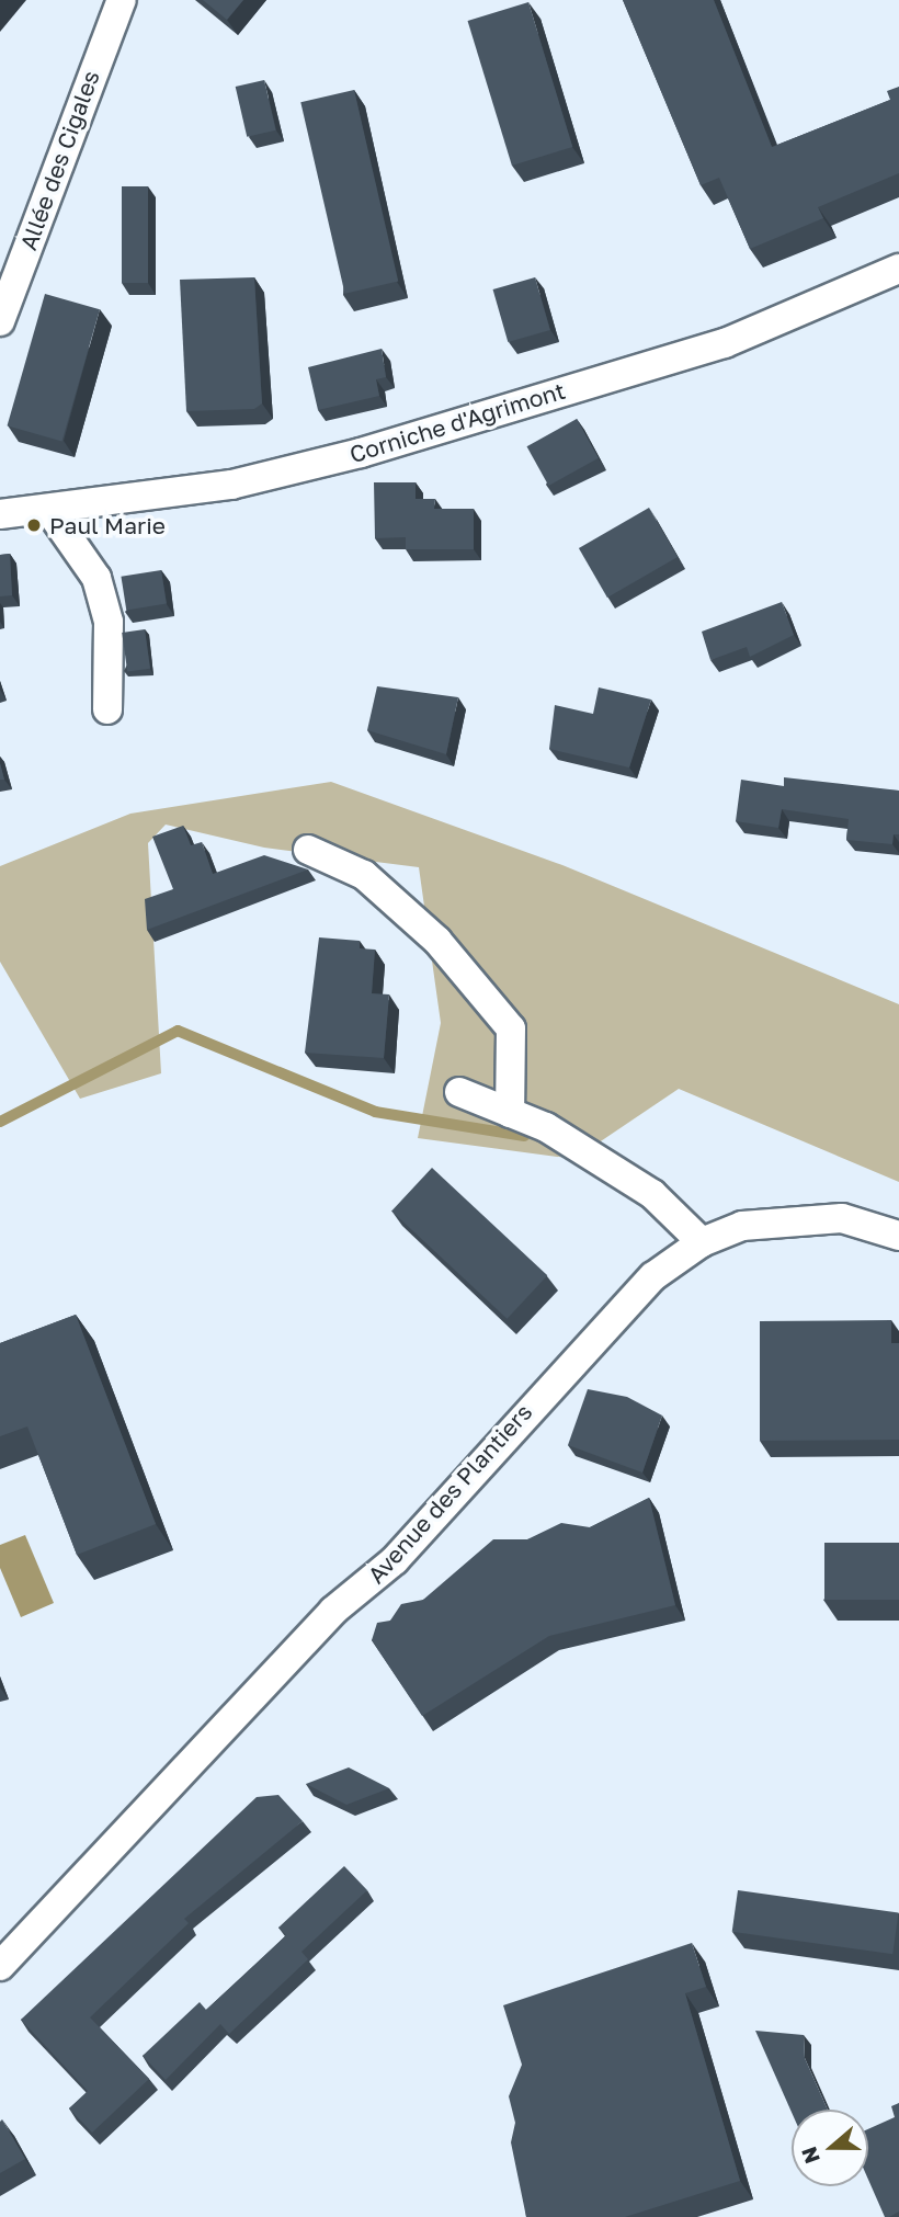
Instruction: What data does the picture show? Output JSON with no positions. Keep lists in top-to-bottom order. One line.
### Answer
{"streets":{"street":["Allée des Cigales","Corniche d'Agrimont","Avenue des Plantiers"]},"places":["Paul Marie"],"north":"left"}
